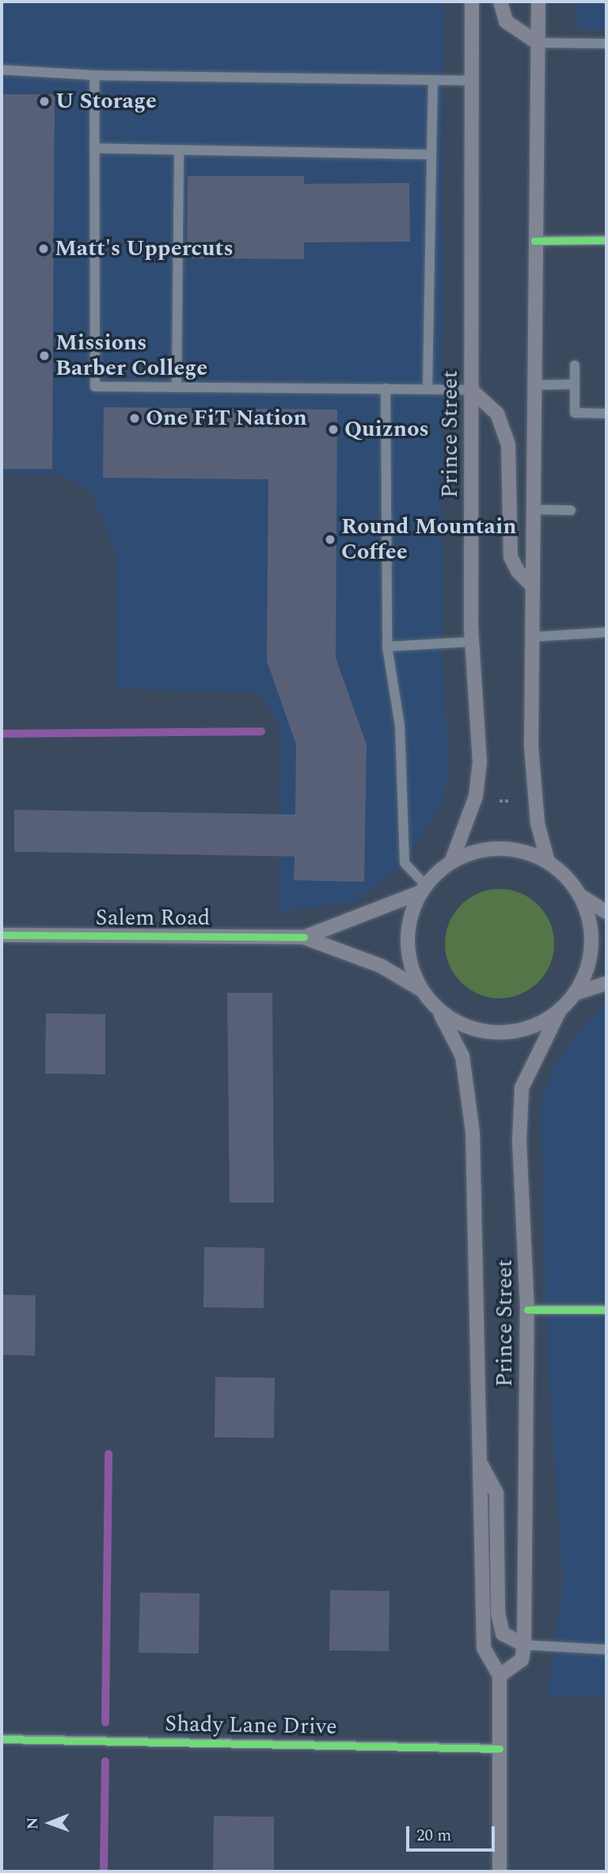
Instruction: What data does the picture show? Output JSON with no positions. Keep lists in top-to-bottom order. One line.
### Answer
{"streets":{"main road":["Prince Street","Salem Road"],"street":["Shady Lane Drive"]},"crossings":[["Prince Street","Salem Road"],["Prince Street","Shady Lane Drive"]],"places":["U Storage","Matt's Uppercuts","Missions Barber College","One FiT Nation","Quiznos","Round Mountain Coffee"],"scale_bar":"20 m","north":"left"}
